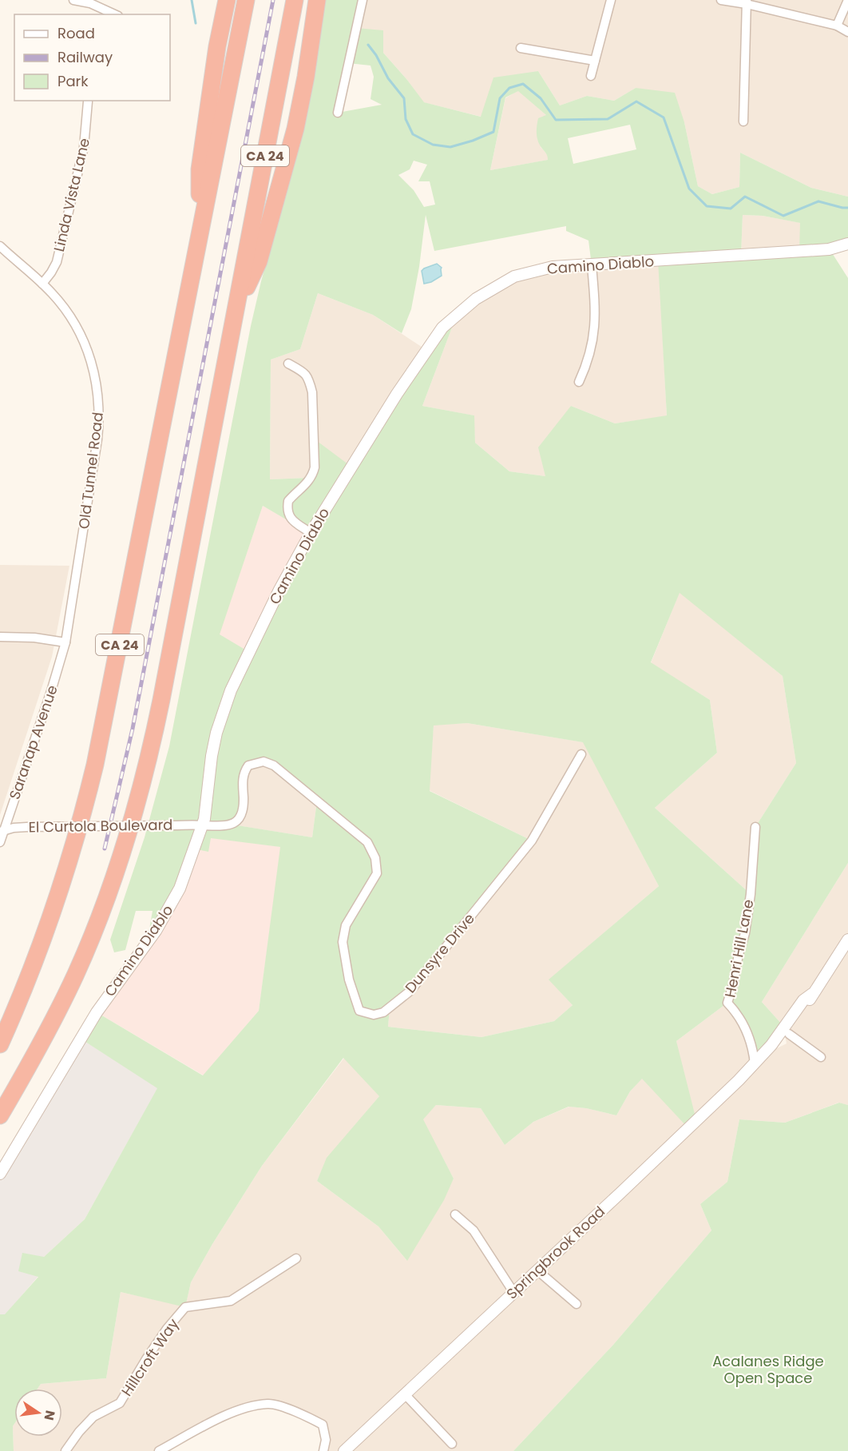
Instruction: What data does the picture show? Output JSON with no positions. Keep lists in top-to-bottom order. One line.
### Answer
{"streets":{"highway":["CA 24"],"street":["Linda Vista Lane","Camino Diablo","Old Tunnel Road","Saranap Avenue","El Curtola Boulevard","Henri Hill Lane","Dunsyre Drive","Springbrook Road","Hillcroft Way"]},"crossings":[["Linda Vista Lane","Old Tunnel Road"],["Camino Diablo","El Curtola Boulevard"],["Camino Diablo","Dunsyre Drive"],["Old Tunnel Road","Saranap Avenue"],["Saranap Avenue","El Curtola Boulevard"],["El Curtola Boulevard","Dunsyre Drive"],["Henri Hill Lane","Springbrook Road"]],"parks":["Acalanes Ridge Open Space"],"legend":["Road","Railway","Park"],"north":"right"}
